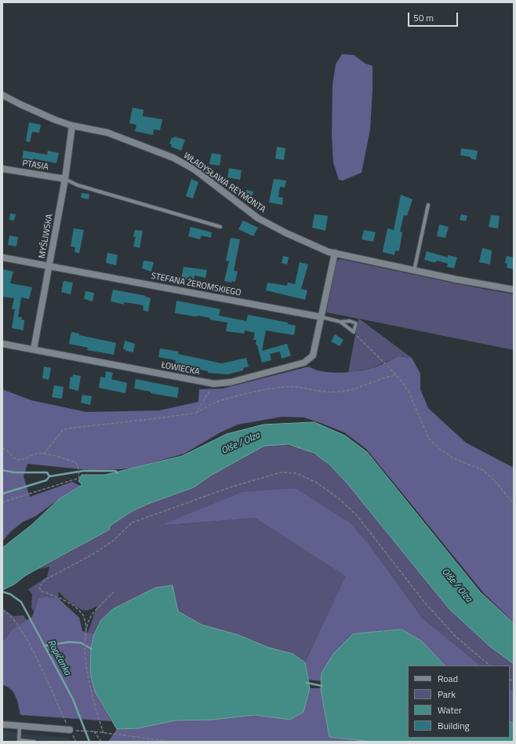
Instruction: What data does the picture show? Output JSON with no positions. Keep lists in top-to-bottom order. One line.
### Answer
{"streets":{"street":["PTASIA","WŁADYSŁAWA REYMONTA","MYŚLIWSKA","STEFANA ŻEROMSKIEGO","ŁOWIECKA"]},"crossings":[["PTASIA","MYŚLIWSKA"],["WŁADYSŁAWA REYMONTA","MYŚLIWSKA"],["MYŚLIWSKA","STEFANA ŻEROMSKIEGO"],["MYŚLIWSKA","ŁOWIECKA"],["STEFANA ŻEROMSKIEGO","ŁOWIECKA"]],"water":["Olše / Olza","Ropičanka"],"legend":["Road","Park","Water","Building"],"scale_bar":"50 m"}
